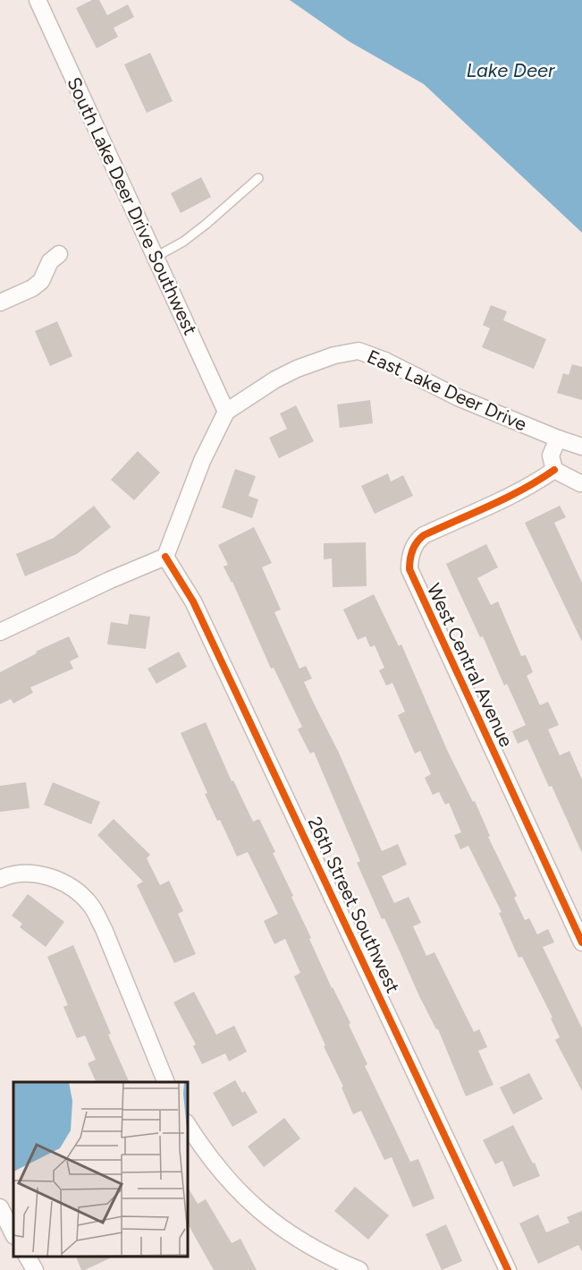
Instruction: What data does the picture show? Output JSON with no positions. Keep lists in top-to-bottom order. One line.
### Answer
{"streets":{"street":["South Lake Deer Drive Southwest","East Lake Deer Drive","West Central Avenue","26th Street Southwest"]},"crossings":[["South Lake Deer Drive Southwest","East Lake Deer Drive"]],"water":["Lake Deer"]}
